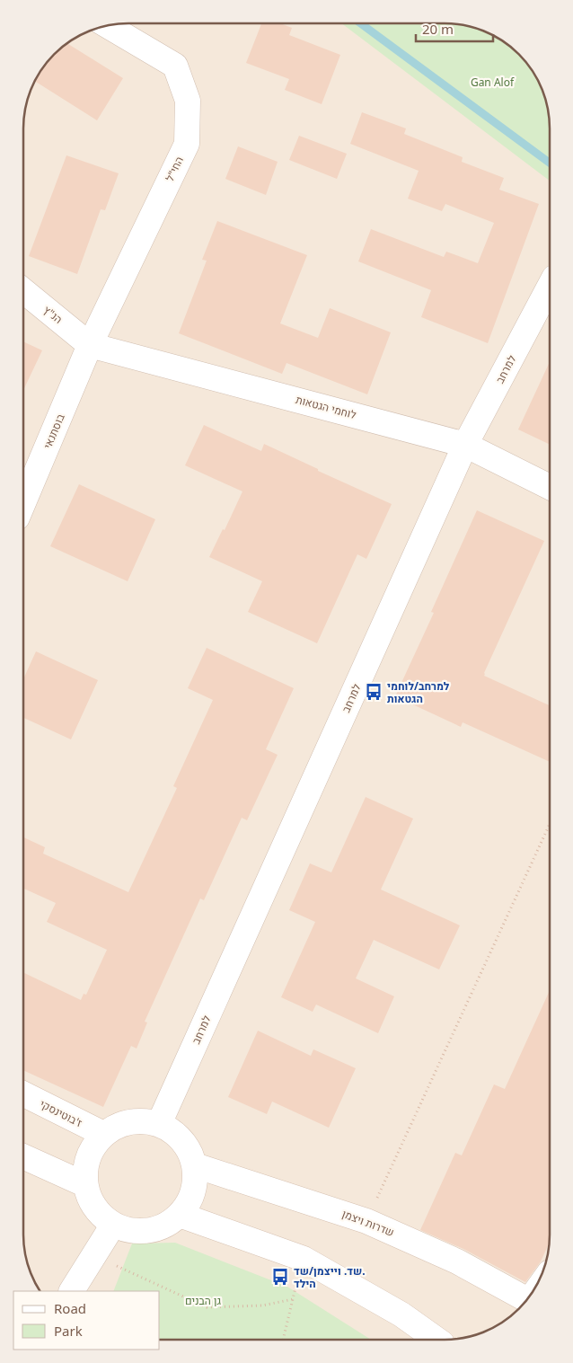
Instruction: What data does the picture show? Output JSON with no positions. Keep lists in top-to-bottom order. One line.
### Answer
{"streets":{"street":["החי\"ל","הנ\"ץ","למרחב","לוחמי הגטאות","בוסתנאי","ז'בוטינסקי","שדרות ויצמן"]},"crossings":[["החי\"ל","הנ\"ץ"],["החי\"ל","לוחמי הגטאות"],["החי\"ל","בוסתנאי"],["הנ\"ץ","לוחמי הגטאות"],["הנ\"ץ","בוסתנאי"],["למרחב","לוחמי הגטאות"],["למרחב","ז'בוטינסקי"],["למרחב","שדרות ויצמן"],["לוחמי הגטאות","בוסתנאי"],["ז'בוטינסקי","שדרות ויצמן"]],"parks":["Gan Alof","גן הבנים"],"places":{"bus stop":["למרחב/לוחמי הגטאות","שד. וייצמן/שד. הילד"]},"legend":["Road","Park"],"scale_bar":"20 m"}
